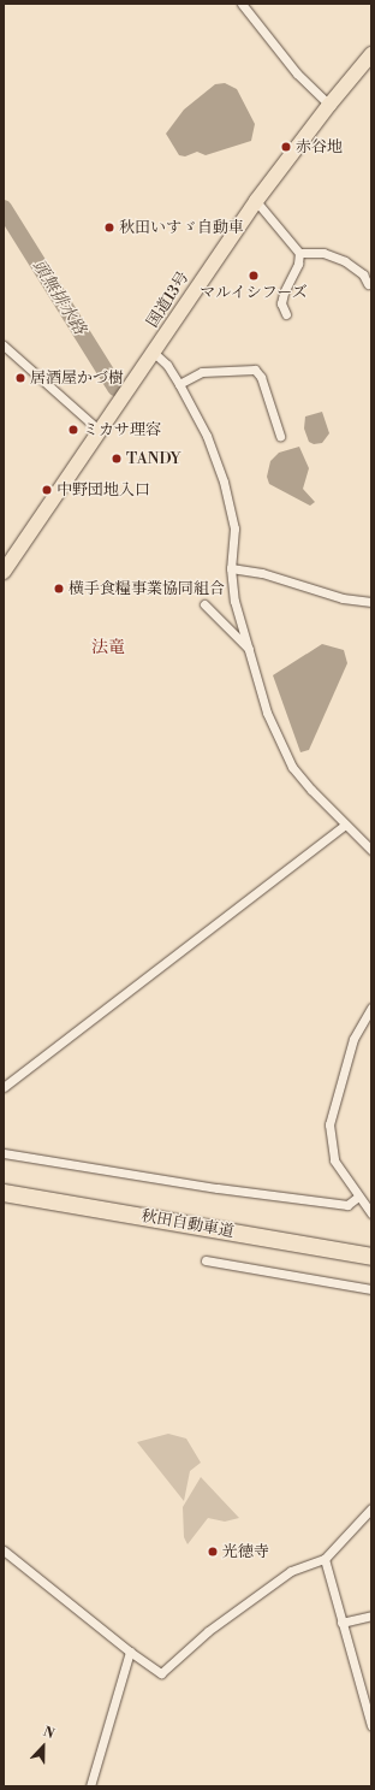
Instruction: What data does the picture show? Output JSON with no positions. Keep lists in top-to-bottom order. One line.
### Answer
{"streets":{"highway":["国道13号","秋田自動車道"]},"districts":["法竜"],"water":["頭無排水路"],"places":["赤谷地","秋田いすゞ自動車","マルイシフーズ","居酒屋かづ樹","ミカサ理容","TANDY","中野団地入口","横手食糧事業協同組合","光徳寺"],"north":"top"}
